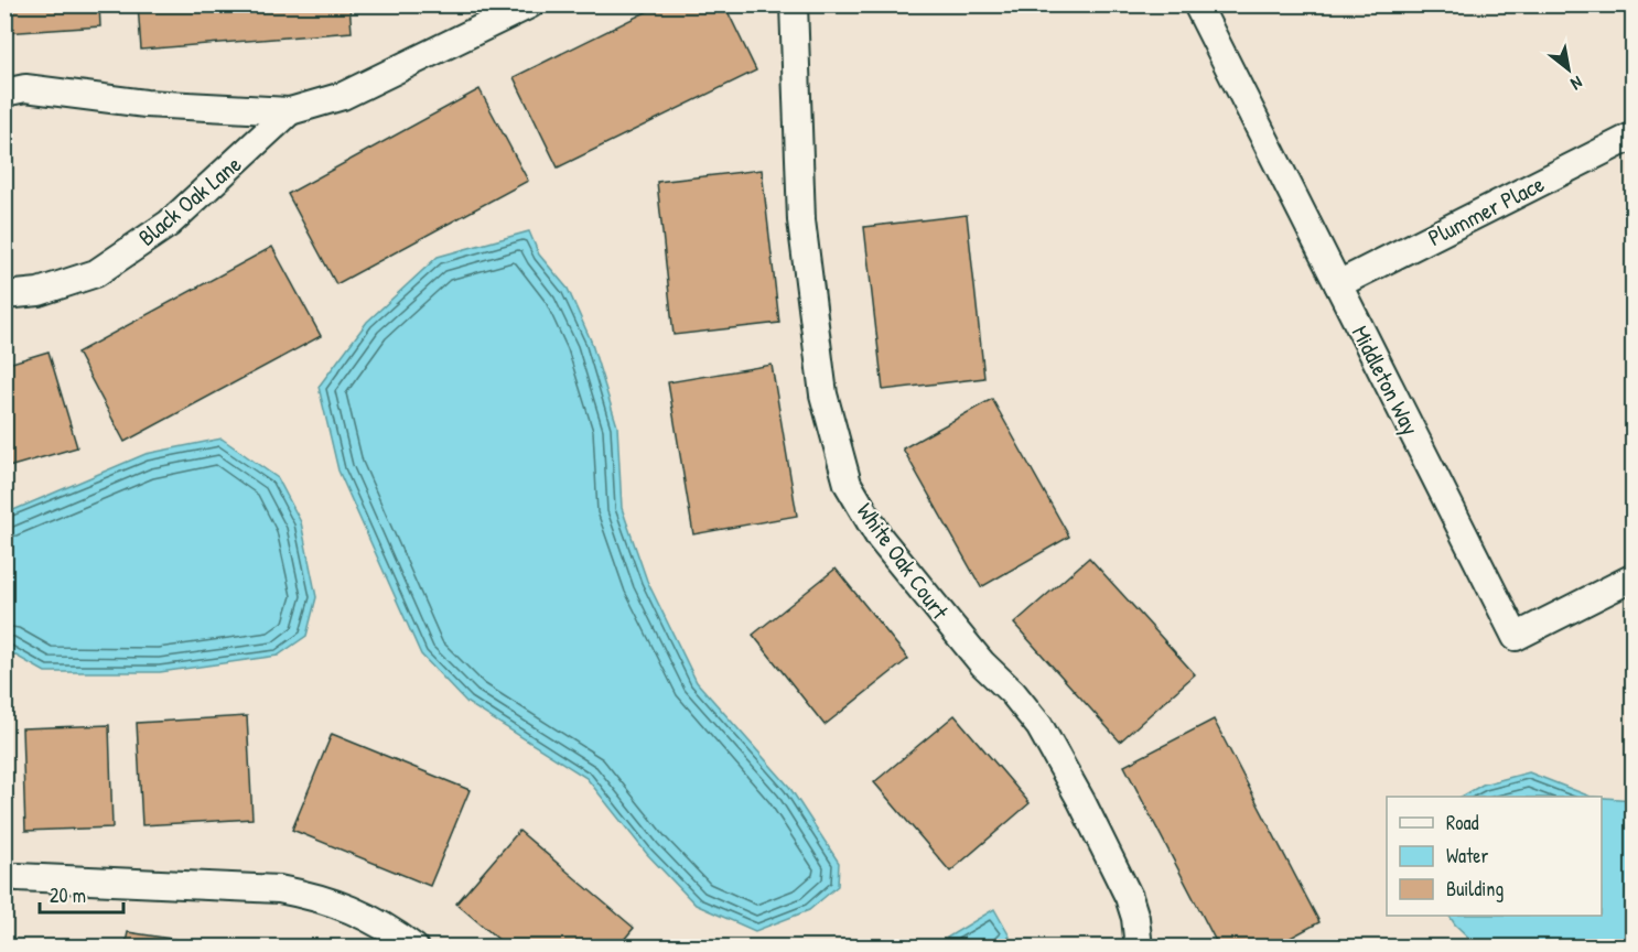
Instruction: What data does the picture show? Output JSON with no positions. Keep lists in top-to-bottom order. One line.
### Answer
{"streets":{"street":["Black Oak Lane","Plummer Place","Middleton Way","White Oak Court"]},"crossings":[["Plummer Place","Middleton Way"]],"legend":["Road","Water","Building"],"scale_bar":"20 m","north":"bottom right"}
